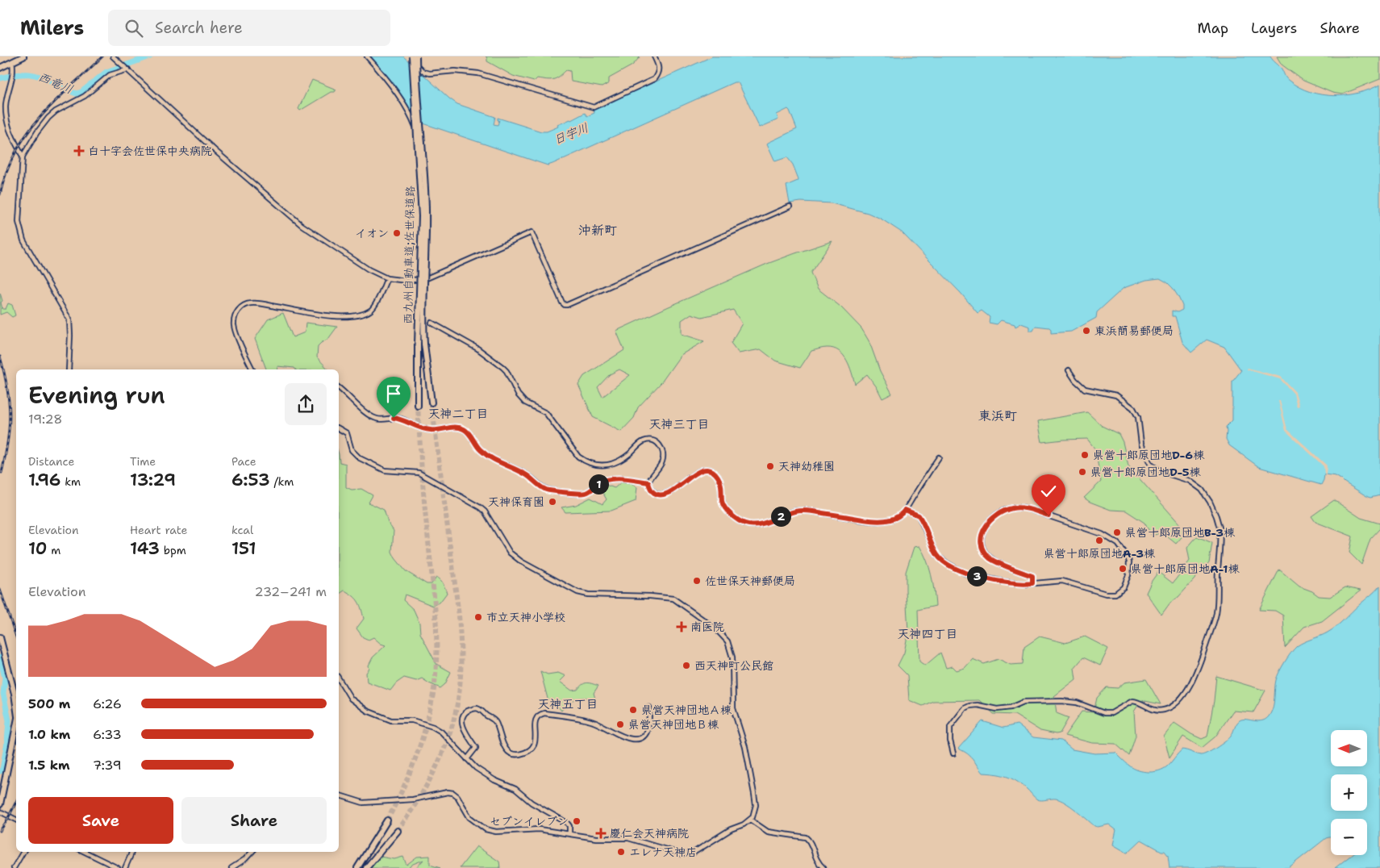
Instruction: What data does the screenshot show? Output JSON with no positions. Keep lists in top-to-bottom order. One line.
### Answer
{"streets":{"highway":["西九州自動車道;佐世保道路"]},"districts":["沖新町","天神二丁目","東浜町","天神三丁目","天神四丁目","天神五丁目"],"water":["西竜川","日宇川"],"places":{"health":["白十字会佐世保中央病院","南医院","慶仁会天神病院"],"other":["イオン","東浜簡易郵便局","県営十郎原団地D-6棟","天神幼稚園","県営十郎原団地D-5棟","天神保育園","県営十郎原団地B-3棟","県営十郎原団地A-3棟","県営十郎原団地A-1棟","佐世保天神郵便局","市立天神小学校","西天神町公民館","県営天神団地Ａ棟","県営天神団地Ｂ棟","セブンイレブン","エレナ天神店"]},"north":"left","page":{"header":"Milers","search":"Search here","nav":["Map","Layers","Share"],"heading":["Evening run","19:28"],"stats":[["Distance","1.96 km"],["Time","13:29"],["Pace","6:53 /km"],["Elevation","10 m"],["Heart rate","143 bpm"],["kcal","151"]],"pins":["1","2","3"],"chart":["Elevation","232–241 m"],"list":[{"name":"500 m","note":"6:26"},{"name":"1.0 km","note":"6:33"},{"name":"1.5 km","note":"7:39"}],"map_buttons":["+","−"],"buttons":["Save","Share"]}}
